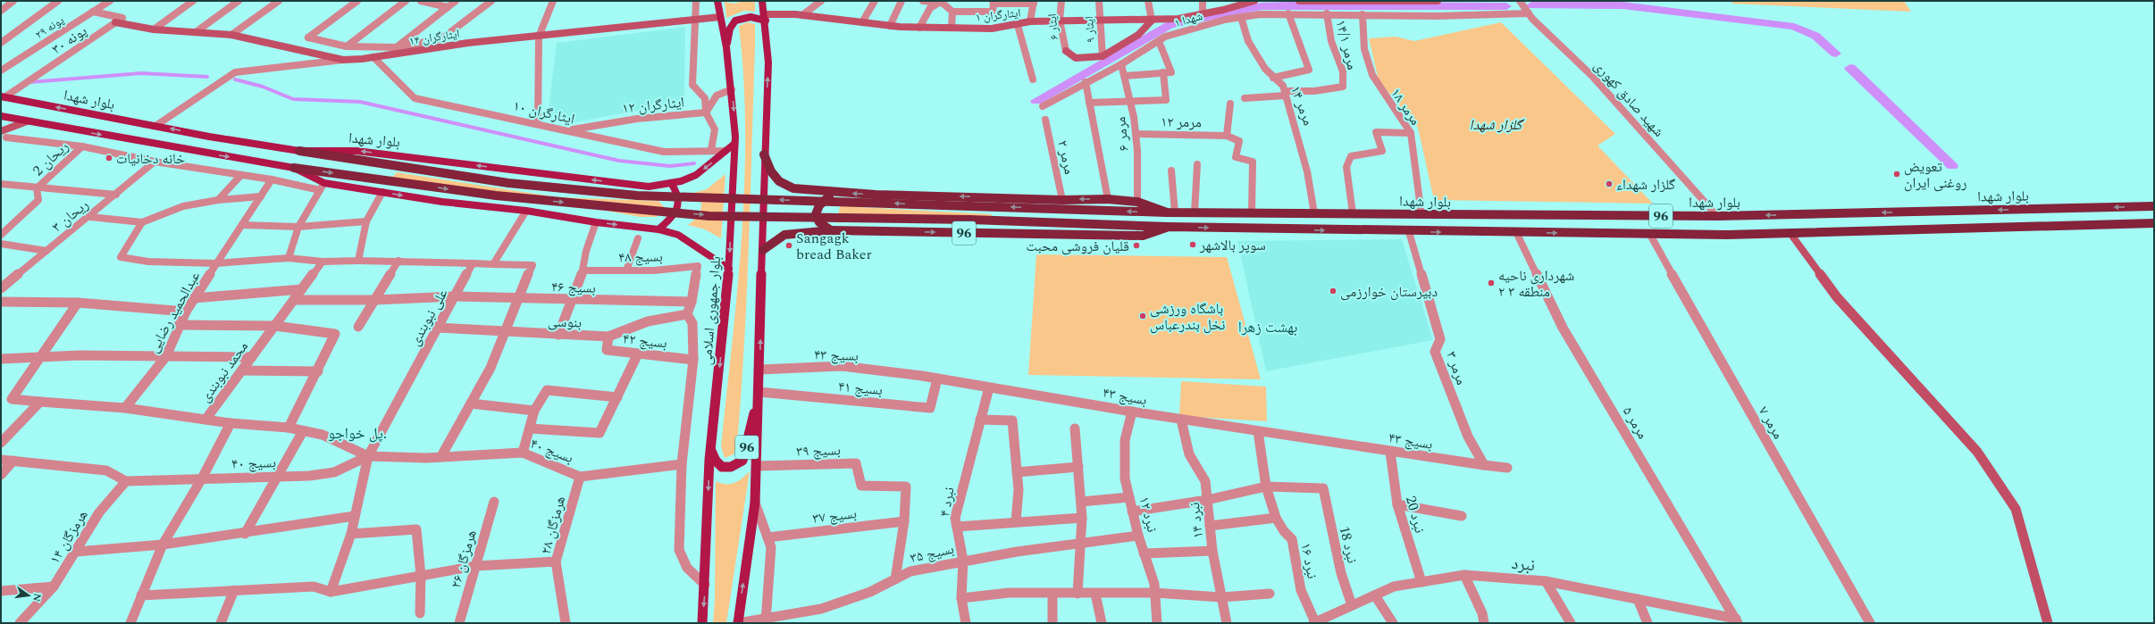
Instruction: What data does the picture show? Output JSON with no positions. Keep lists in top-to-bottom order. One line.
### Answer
{"streets":{"highway":["بلوار شهدا","96"],"main road":["بلوار جمهوری اسلامی"],"street":["ایثارگران ۱","شهدا ۱","پونه ۲۹","ایثار ۶","ایثار ۹","ایثارگران ۱۴","پونه ۳۰","مرمر ۱۴/۱","شهید صادق کهوری","ایثارگران ۱۲","مرمر ۱۴","مرمر ۱۸","ایثارگران ۱۰","مرمر ۱۲","مرمر ۶","مرمر ۲","ریحان 2","ریحان ۳","بسیج ۴۸","بسیج ۴۶","عبدالحمید رضایی","علی نبوبندی","بنوسی","بسیج ۴۲","بسیج ۴۳","مرمر ۳","محمد نبوبندی","بسیج ۴۱","مرمر ۵","مرمر ۷","بسیج ۴۰","بسیج ۳۹","نبرد ۴","نبرد ۱۲","نبرد 20","بسیج ۳۷","نبرد ۱۴","هرمزگان ۲۸","هرمزگان ۱۴","نبرد 18","بسیج ۳۵","هرمزگان ۲۶","نبرد ۱۶","نبرد"]},"crossings":[["ایثارگران ۱","ایثار ۶"],["ایثارگران ۱","ایثار ۹"],["ایثارگران ۱","96"],["شهدا ۱","مرمر ۱۴/۱"],["شهدا ۱","شهید صادق کهوری"],["شهدا ۱","مرمر ۱۴"],["شهدا ۱","مرمر ۱۸"],["شهدا ۱","مرمر ۶"],["پونه ۲۹","پونه ۳۰"],["ایثار ۶","ایثار ۹"],["ایثارگران ۱۴","پونه ۳۰"],["ایثارگران ۱۴","ایثارگران ۱۰"],["ایثارگران ۱۴","بلوار جمهوری اسلامی"],["پونه ۳۰","بلوار شهدا"],["مرمر ۱۴/۱","مرمر ۱۴"],["شهید صادق کهوری","بلوار شهدا"],["بلوار شهدا","مرمر ۱۴"],["بلوار شهدا","مرمر ۱۸"],["بلوار شهدا","ایثارگران ۱۰"],["بلوار شهدا","96"],["بلوار شهدا","بلوار جمهوری اسلامی"],["ایثارگران ۱۲","ایثارگران ۱۰"],["ایثارگران ۱۲","بلوار جمهوری اسلامی"],["مرمر ۱۲","مرمر ۶"],["مرمر ۶","96"],["مرمر ۲","96"],["96","بلوار جمهوری اسلامی"],["96","بسیج ۴۳"],["96","مرمر ۳"],["96","بسیج ۴۱"],["96","مرمر ۵"],["96","مرمر ۷"],["بسیج ۴۸","بسیج ۴۶"],["بسیج ۴۶","علی نبوبندی"],["بسیج ۴۶","محمد نبوبندی"],["علی نبوبندی","بنوسی"],["علی نبوبندی","بسیج ۴۰"],["بنوسی","بسیج ۴۲"],["بسیج ۴۳","مرمر ۳"],["بسیج ۴۳","بسیج ۴۱"],["بسیج ۴۳","نبرد ۴"],["بسیج ۴۳","نبرد ۱۲"],["بسیج ۴۳","نبرد 20"],["بسیج ۴۳","نبرد ۱۴"],["بسیج ۴۳","نبرد ۱۶"],["محمد نبوبندی","بسیج ۴۰"],["مرمر ۵","نبرد"],["بسیج ۴۰","هرمزگان ۲۸"],["بسیج ۴۰","هرمزگان ۱۴"],["بسیج ۳۹","بسیج ۳۷"],["نبرد ۴","بسیج ۳۵"],["نبرد ۱۲","بسیج ۳۵"],["نبرد 20","نبرد"],["نبرد 18","نبرد ۱۶"],["نبرد 18","نبرد"],["نبرد ۱۶","نبرد"]],"districts":["بهشت زهرا","پل خواجو."],"parks":["گلزار شهدا"],"places":["خانه دخانیات","تعویض روغنی ایران","گلزار شهداء","سوپر بالاشهر","Sangagk bread Baker","قلیان فروشی محبت","شهرداری ناحیه ۲ منطقه ۳","دبیرستان خوارزمی","باشگاه ورزشی نخل بندرعباس"],"north":"right"}
